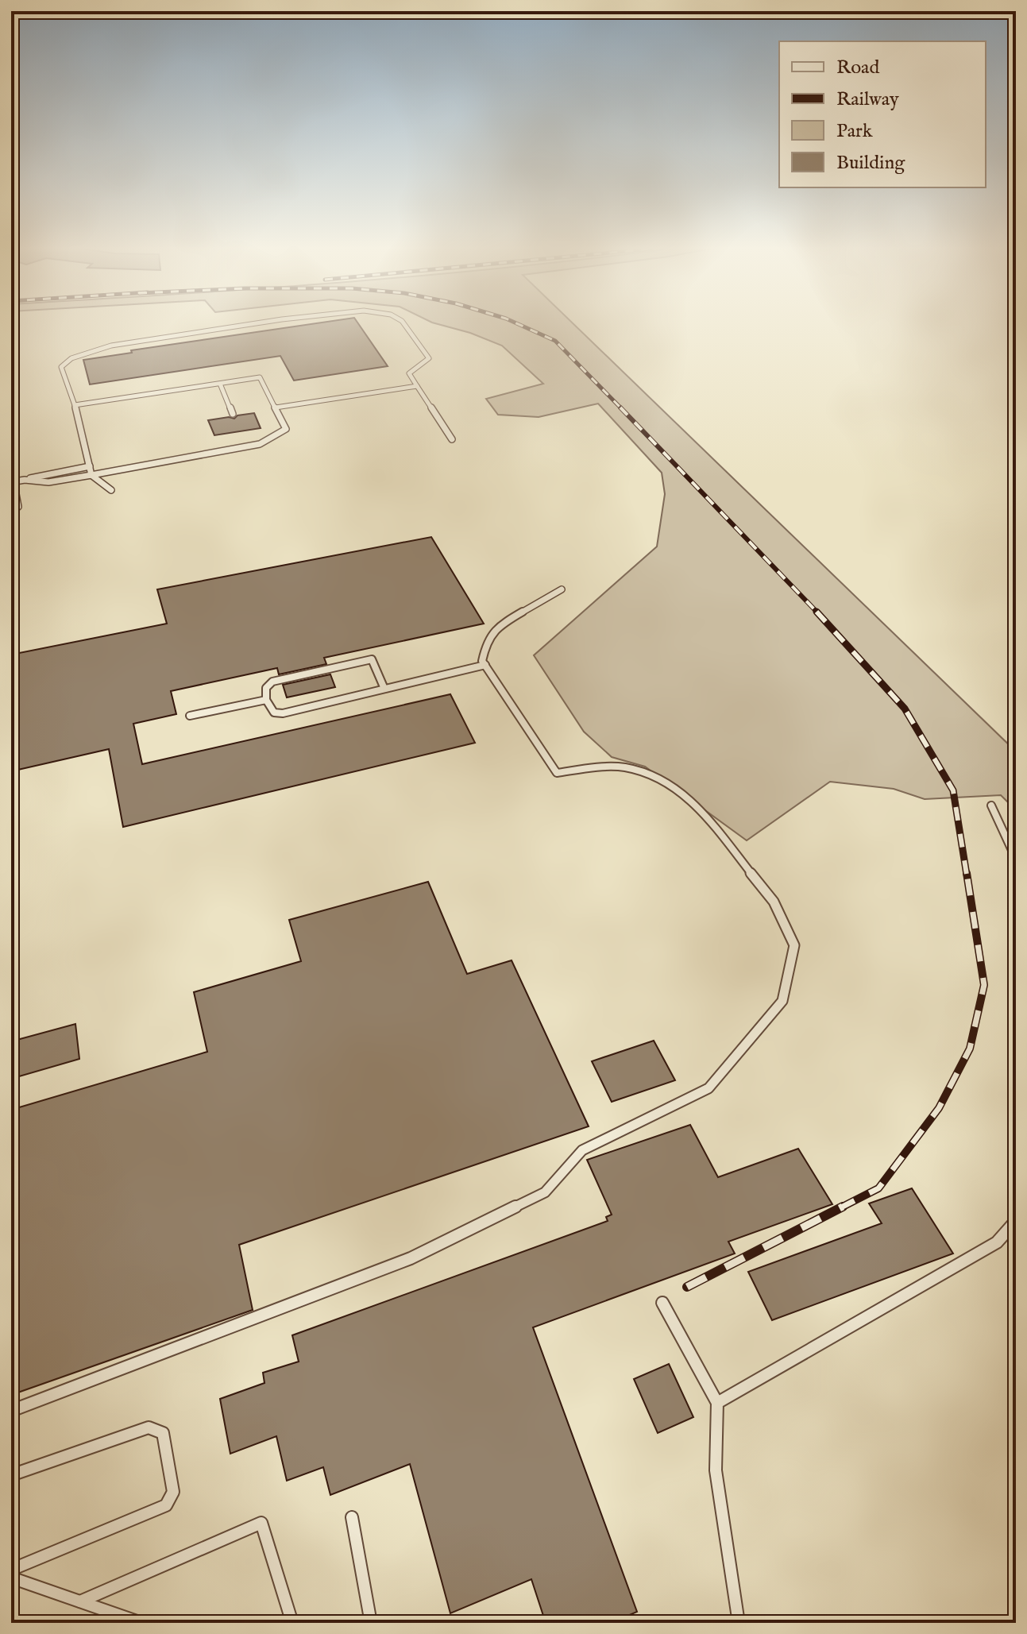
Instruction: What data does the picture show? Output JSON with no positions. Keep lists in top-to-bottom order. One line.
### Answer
{"legend":["Road","Railway","Park","Building"]}
